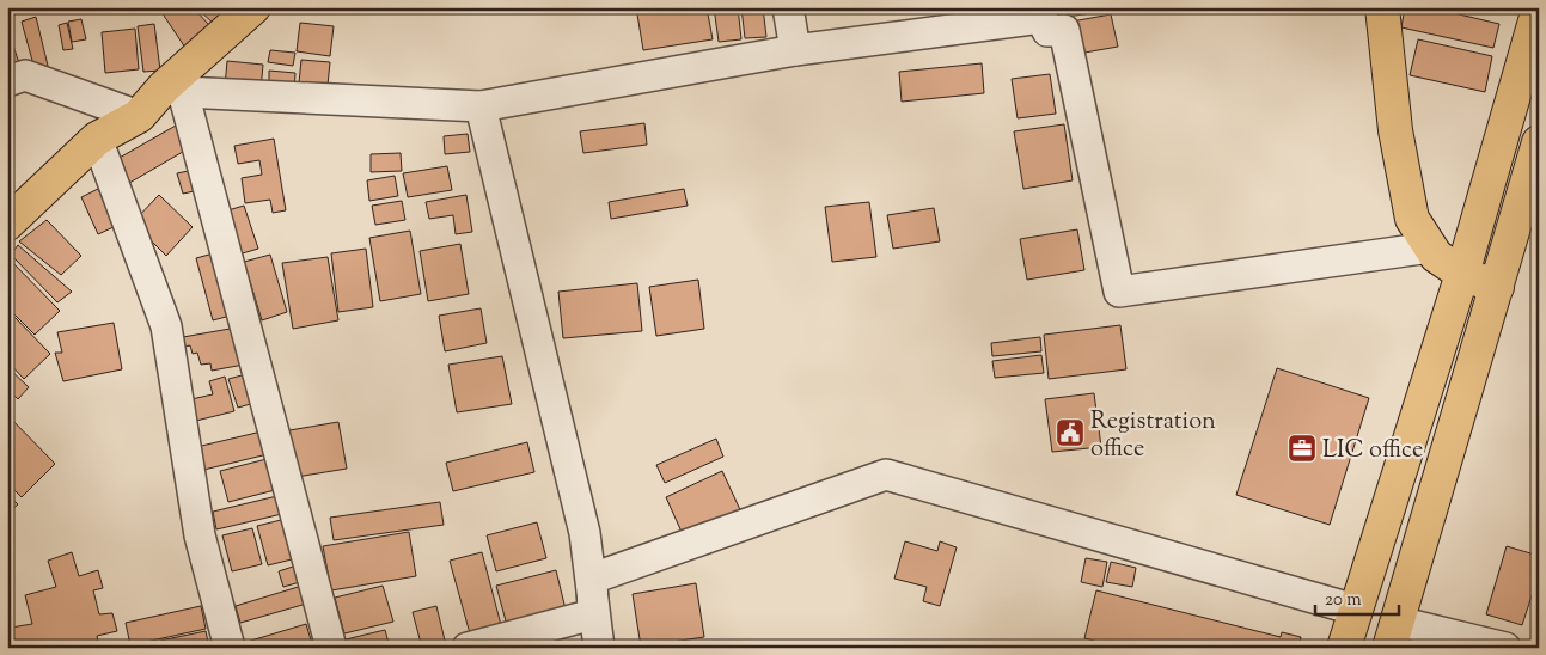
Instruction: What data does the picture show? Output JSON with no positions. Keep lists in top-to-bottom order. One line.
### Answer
{"places":{"public building":["Registration office"],"office":["LIC office"]},"scale_bar":"20 m"}
